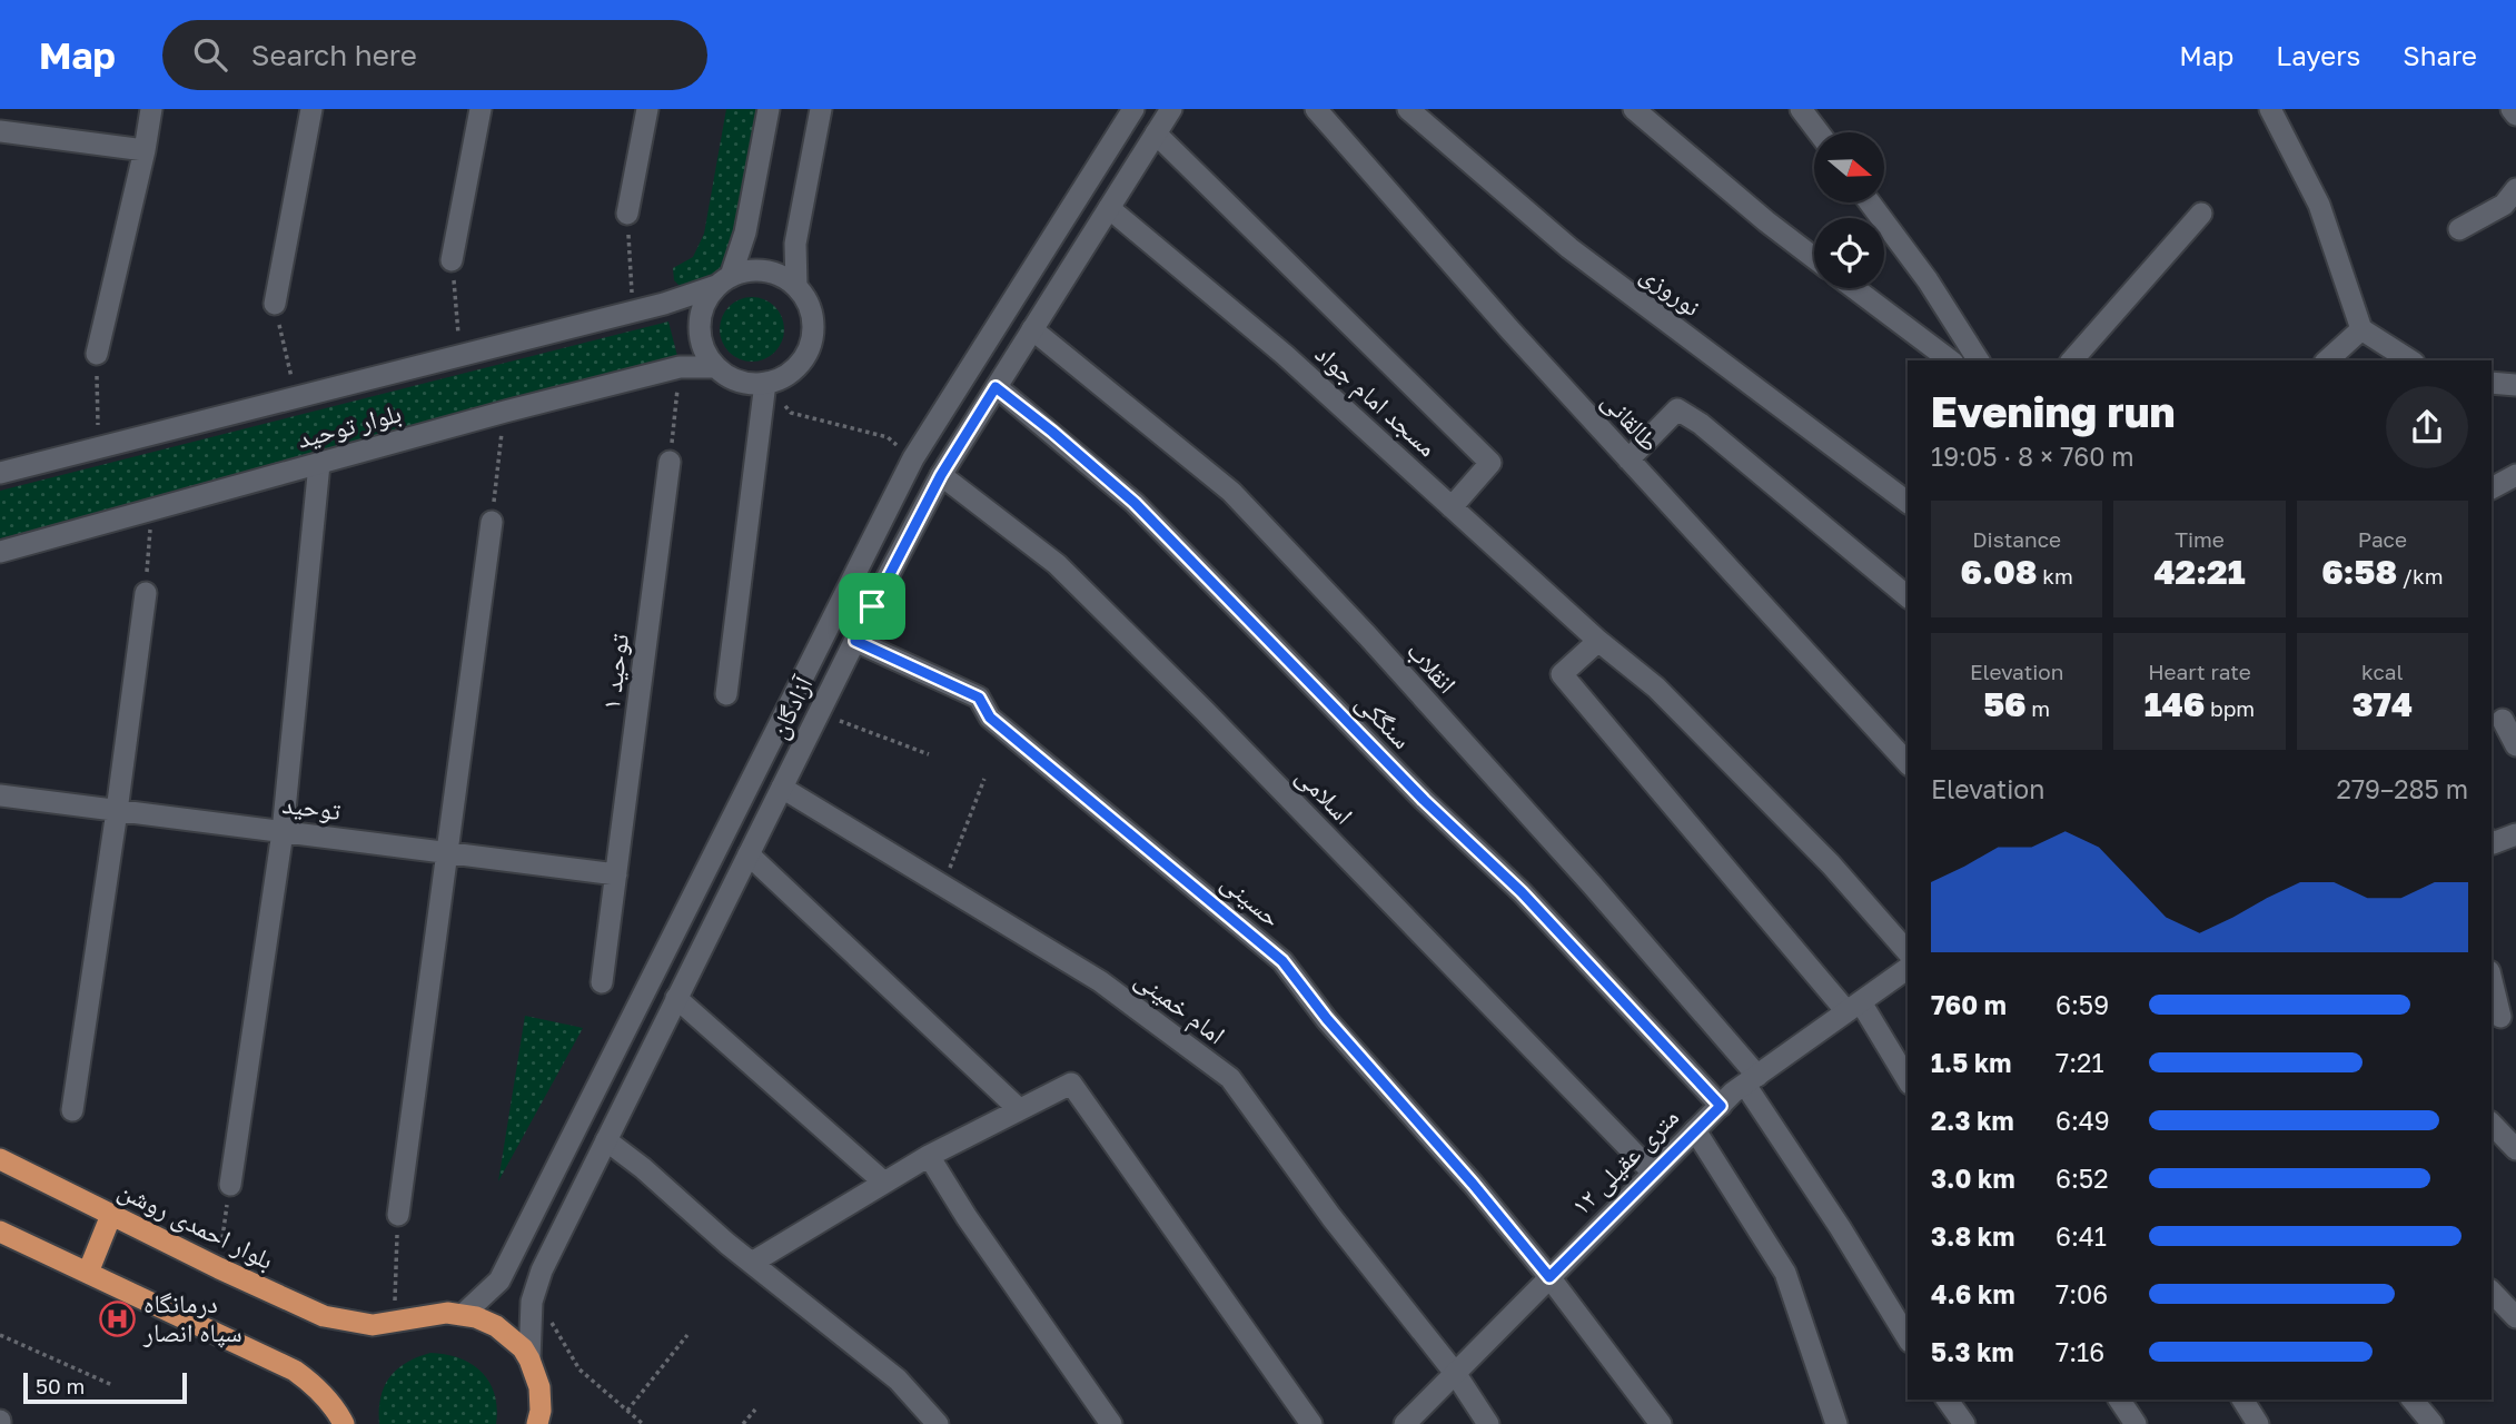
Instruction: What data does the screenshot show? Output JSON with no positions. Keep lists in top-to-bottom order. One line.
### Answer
{"streets":{"highway":["بلوار احمدی روشن"],"street":["نوروزی","مسجد امام جواد","طالقانی","بلوار توحید","انقلاب","توحید ۱","آزادگان","سنگکی","اسلامی","توحید","حسینی","امام خمینی","۱۲ متری عقیلی"]},"crossings":[["مسجد امام جواد","آزادگان"],["انقلاب","آزادگان"],["انقلاب","۱۲ متری عقیلی"],["توحید ۱","توحید"],["آزادگان","سنگکی"],["آزادگان","اسلامی"],["آزادگان","حسینی"],["آزادگان","امام خمینی"],["آزادگان","بلوار احمدی روشن"],["سنگکی","۱۲ متری عقیلی"],["اسلامی","۱۲ متری عقیلی"],["حسینی","۱۲ متری عقیلی"],["امام خمینی","۱۲ متری عقیلی"]],"places":{"hospital":["درمانگاه سپاه انصار"]},"scale_bar":"50 m","north":"right","page":{"header":"Map","search":"Search here","nav":["Map","Layers","Share"],"heading":["Evening run","19:05 · 8 × 760 m"],"stats":[["Distance","6.08 km"],["Time","42:21"],["Pace","6:58 /km"],["Elevation","56 m"],["Heart rate","146 bpm"],["kcal","374"]],"chart":["Elevation","279–285 m"],"list":[{"name":"760 m","note":"6:59"},{"name":"1.5 km","note":"7:21"},{"name":"2.3 km","note":"6:49"},{"name":"3.0 km","note":"6:52"},{"name":"3.8 km","note":"6:41"},{"name":"4.6 km","note":"7:06"},{"name":"5.3 km","note":"7:16"}],"scale":"50 m"}}
